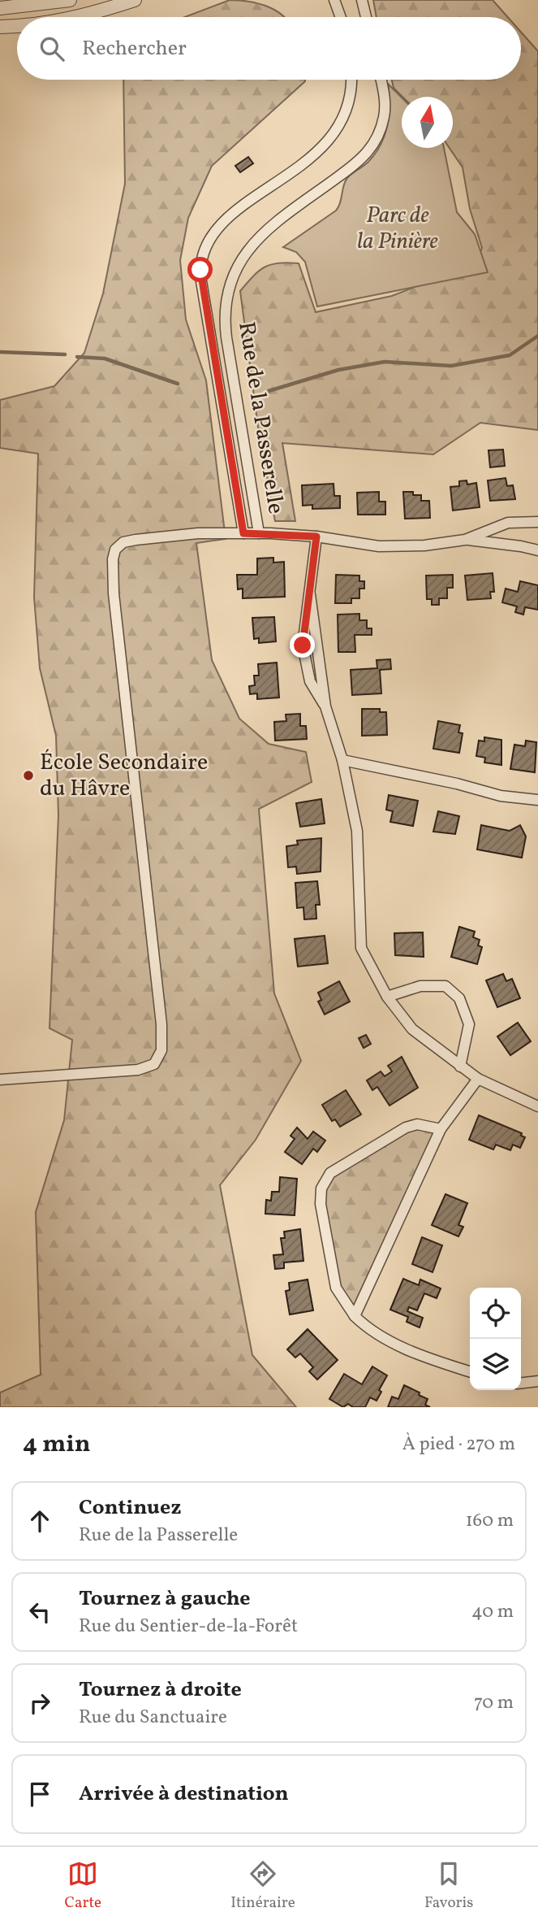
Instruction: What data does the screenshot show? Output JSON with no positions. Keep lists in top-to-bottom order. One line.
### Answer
{"streets":{"street":["Rue de la Passerelle"]},"parks":["Parc de la Pinière"],"places":["École Secondaire du Hâvre"],"north":"top","page":{"search":"Rechercher","heading":["4 min","À pied · 270 m"],"list":[["Continuez","Rue de la Passerelle","160 m"],["Tournez à gauche","Rue du Sentier-de-la-Forêt","40 m"],["Tournez à droite","Rue du Sanctuaire","70 m"],"Arrivée à destination"],"nav":["Carte","Itinéraire","Favoris"]}}
